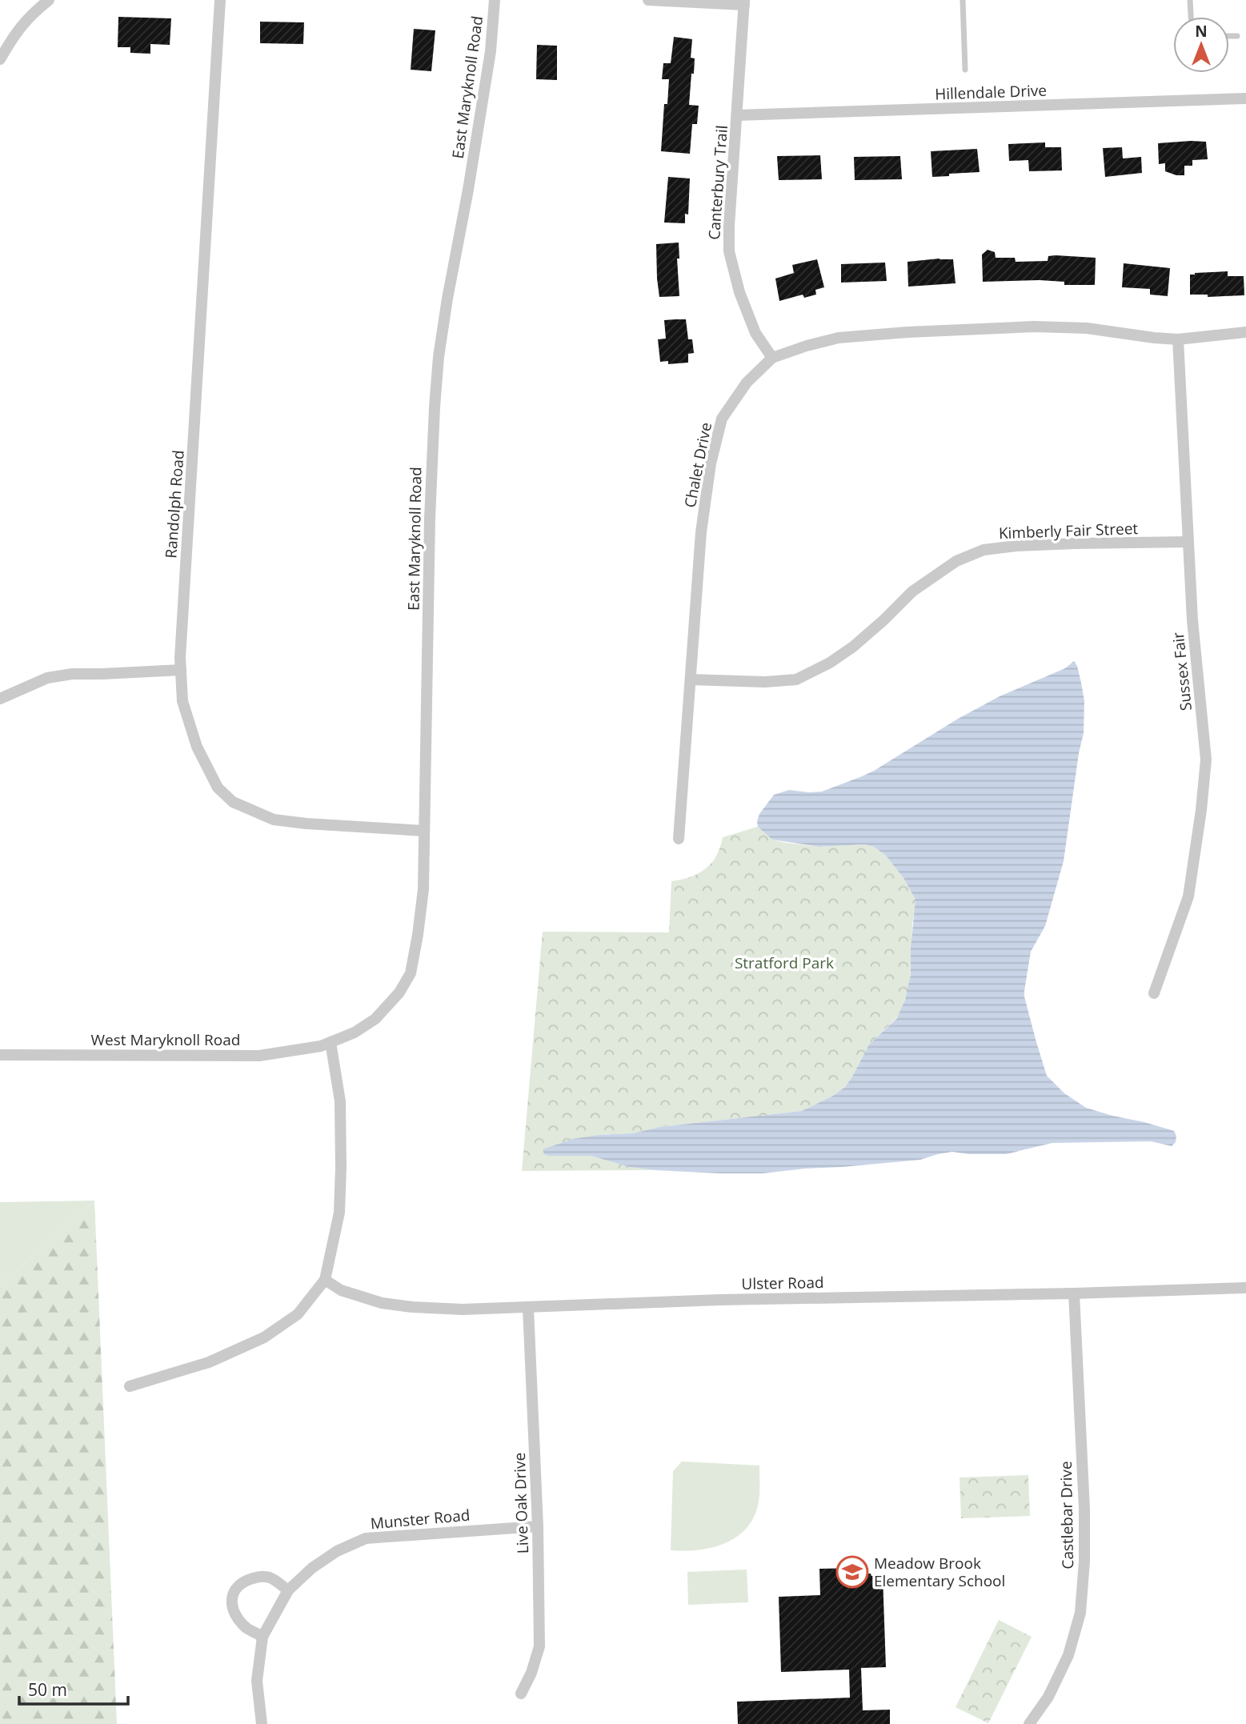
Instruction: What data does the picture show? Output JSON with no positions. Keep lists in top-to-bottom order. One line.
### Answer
{"streets":{"street":["East Maryknoll Road","Hillendale Drive","Canterbury Trail","Chalet Drive","Randolph Road","Kimberly Fair Street","Sussex Fair","West Maryknoll Road","Ulster Road","Live Oak Drive","Castlebar Drive","Munster Road"]},"crossings":[["East Maryknoll Road","Randolph Road"],["East Maryknoll Road","West Maryknoll Road"],["Hillendale Drive","Canterbury Trail"],["Canterbury Trail","Chalet Drive"],["Chalet Drive","Kimberly Fair Street"],["Chalet Drive","Sussex Fair"],["Kimberly Fair Street","Sussex Fair"],["Ulster Road","Live Oak Drive"],["Ulster Road","Castlebar Drive"],["Live Oak Drive","Munster Road"]],"parks":["Stratford Park"],"places":{"school or university":["Meadow Brook Elementary School"]},"scale_bar":"50 m","north":"top"}
